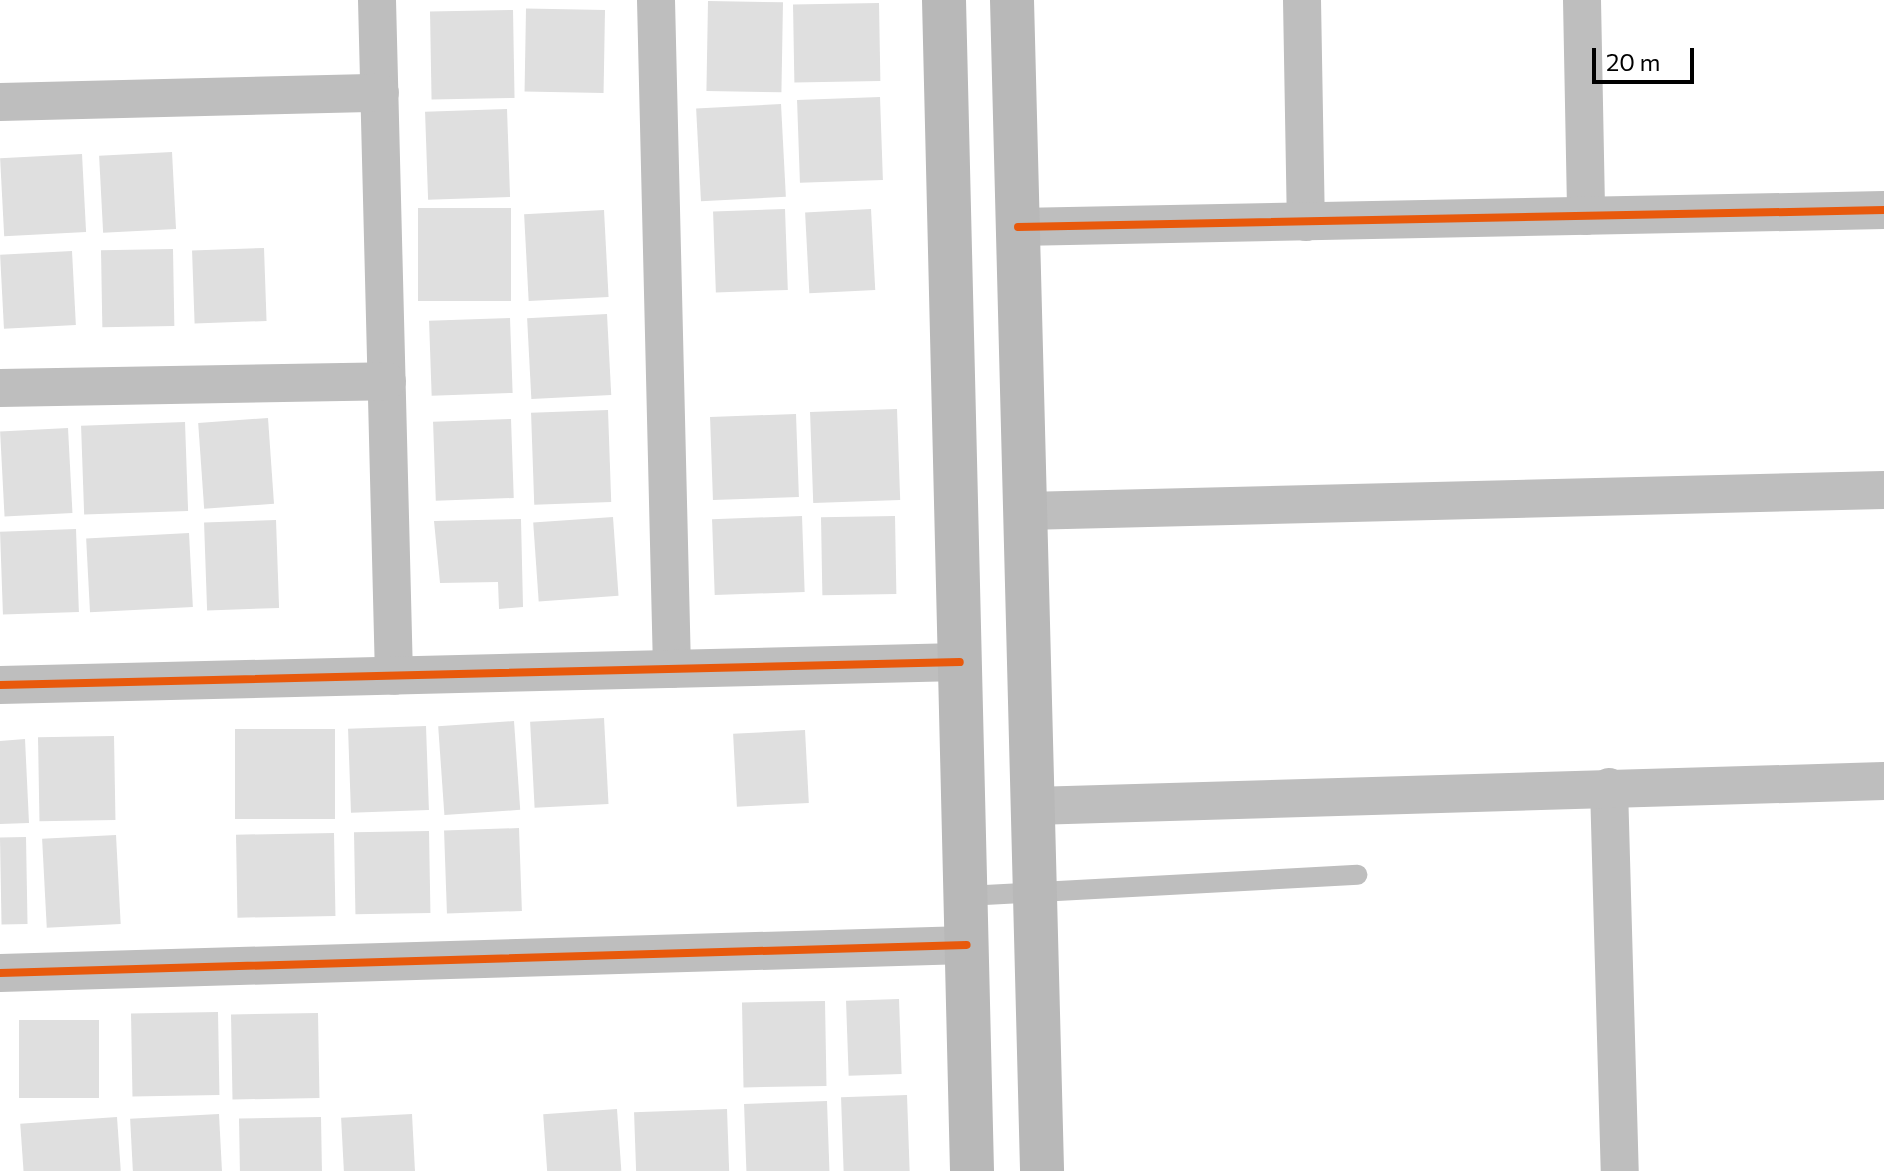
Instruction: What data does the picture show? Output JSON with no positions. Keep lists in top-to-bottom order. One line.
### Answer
{"scale_bar":"20 m"}
